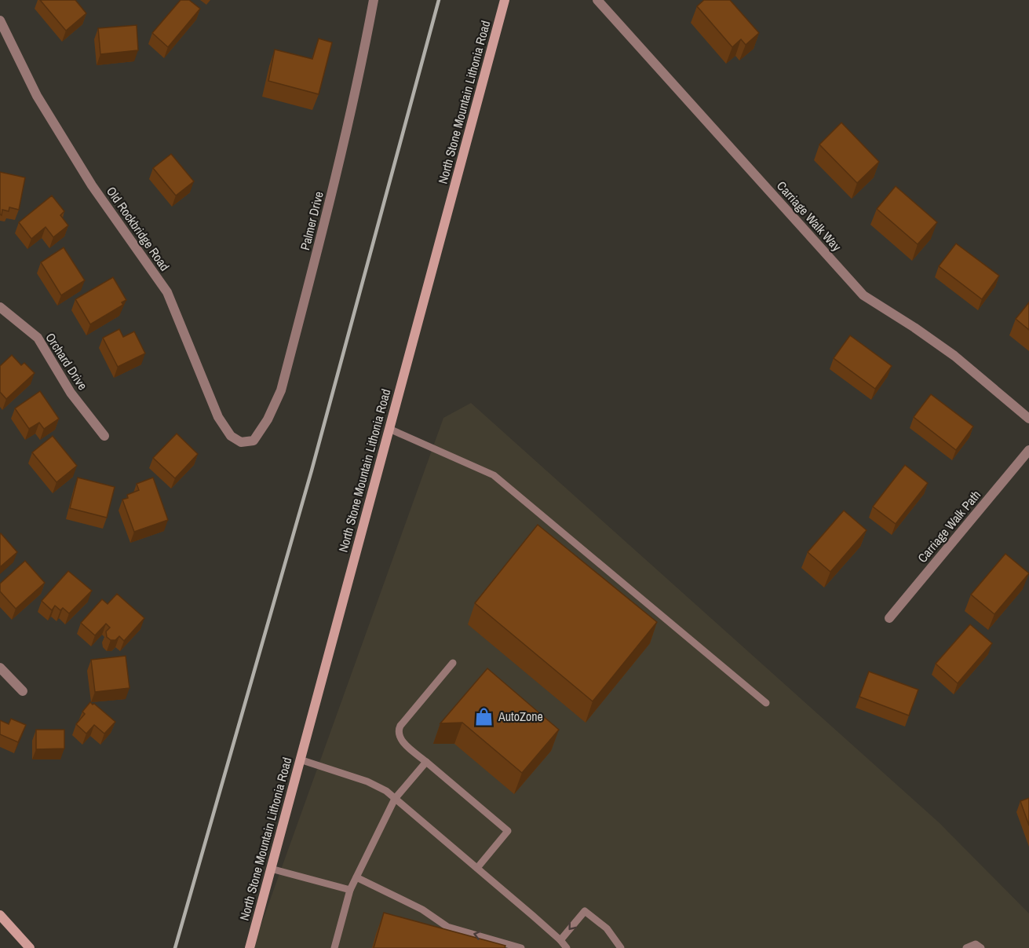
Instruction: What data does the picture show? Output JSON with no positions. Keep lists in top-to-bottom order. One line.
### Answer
{"streets":{"main road":["North Stone Mountain Lithonia Road"],"street":["Carriage Walk Way","Palmer Drive","Old Rockbridge Road","Orchard Drive","Carriage Walk Path"]},"crossings":[["Palmer Drive","Old Rockbridge Road"]],"places":{"shop":["AutoZone"]}}
